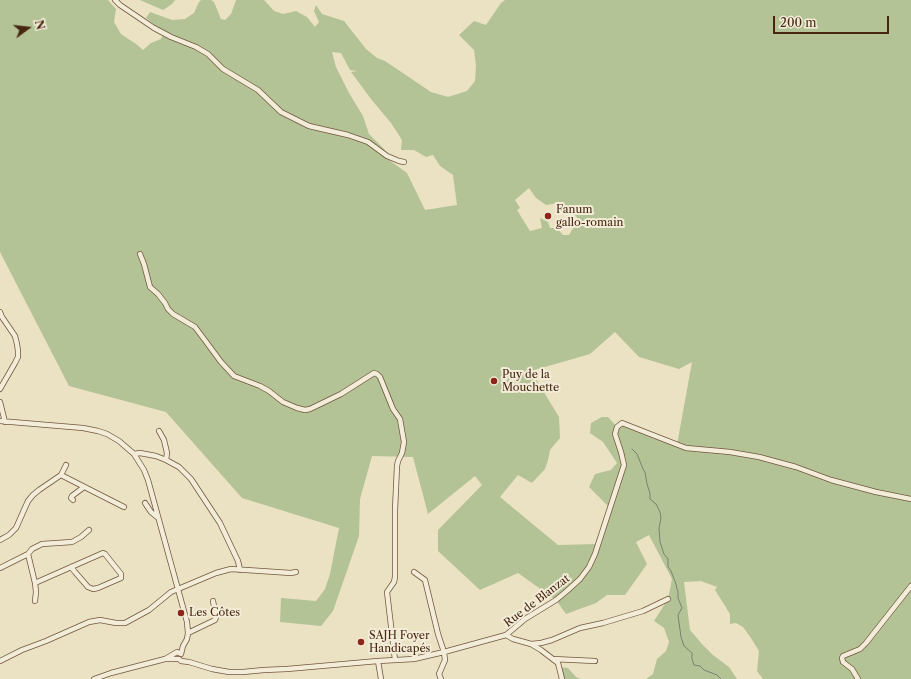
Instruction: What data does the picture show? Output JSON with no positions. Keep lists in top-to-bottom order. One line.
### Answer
{"streets":{"street":["Rue de Blanzat"]},"places":["Fanum gallo-romain","Puy de la Mouchette","Les Côtes","SAJH Foyer Handicapés"],"scale_bar":"200 m","north":"right"}
